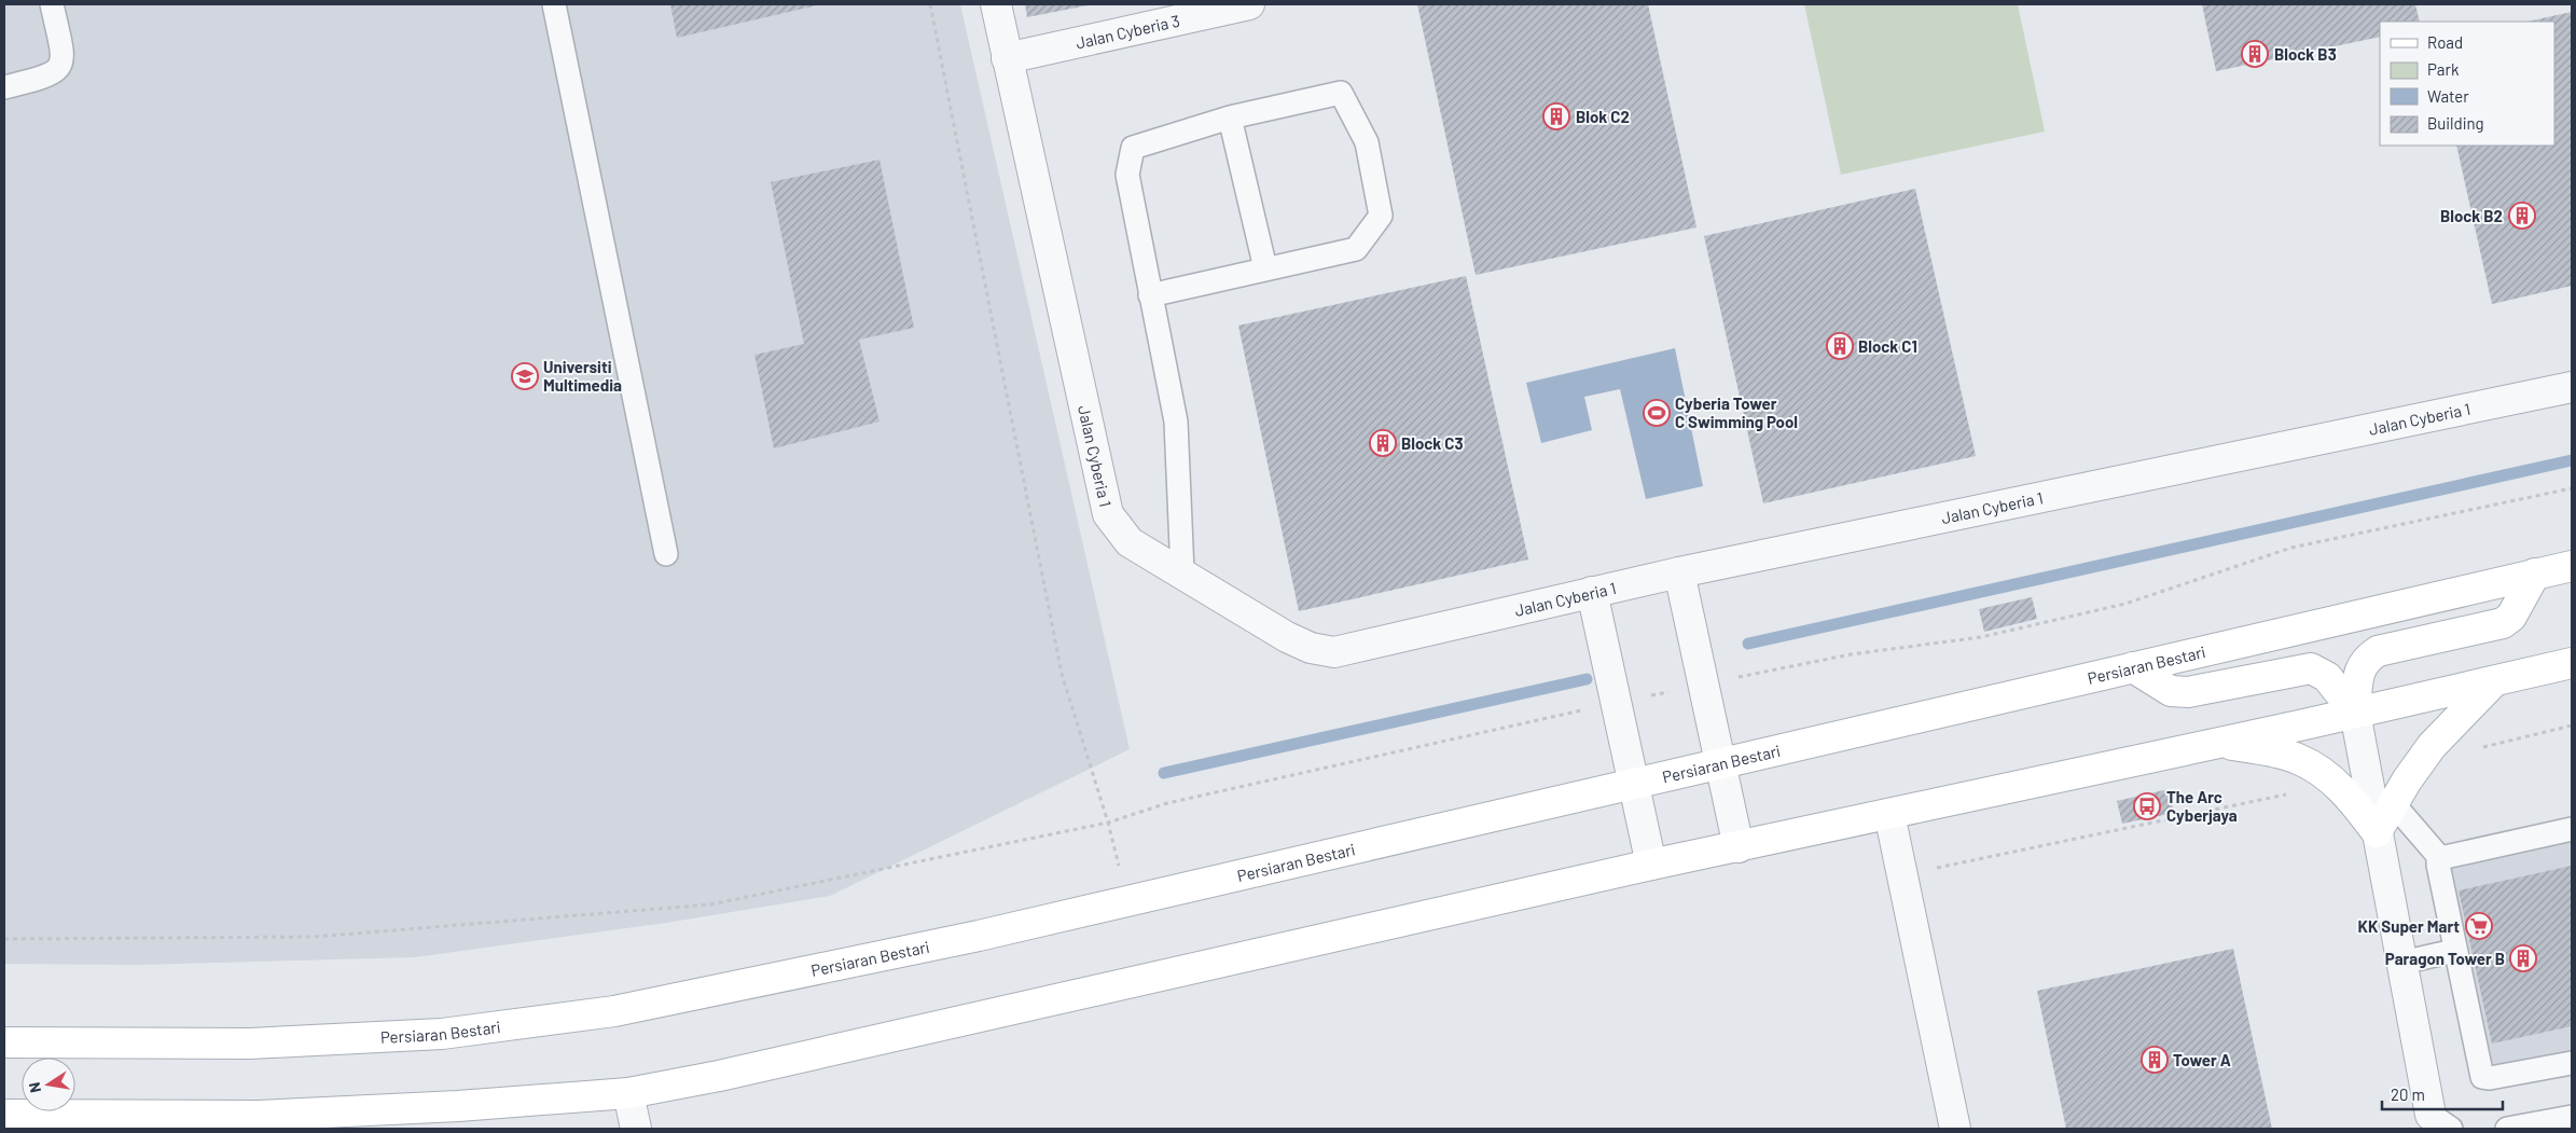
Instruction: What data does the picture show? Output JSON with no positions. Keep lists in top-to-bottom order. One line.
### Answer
{"streets":{"main road":["Persiaran Bestari"],"street":["Jalan Cyberia 3","Jalan Cyberia 1"]},"crossings":[["Jalan Cyberia 3","Jalan Cyberia 1"]],"places":{"building":["Block B3","Blok C2","Block B2","Block C1","Block C3","Paragon Tower B","Tower A"],"school or university":["Universiti Multimedia"],"sports":["Cyberia Tower C Swimming Pool"],"bus stop":["The Arc Cyberjaya"],"supermarket":["KK Super Mart"]},"legend":["Road","Park","Water","Building"],"scale_bar":"20 m","north":"left"}
